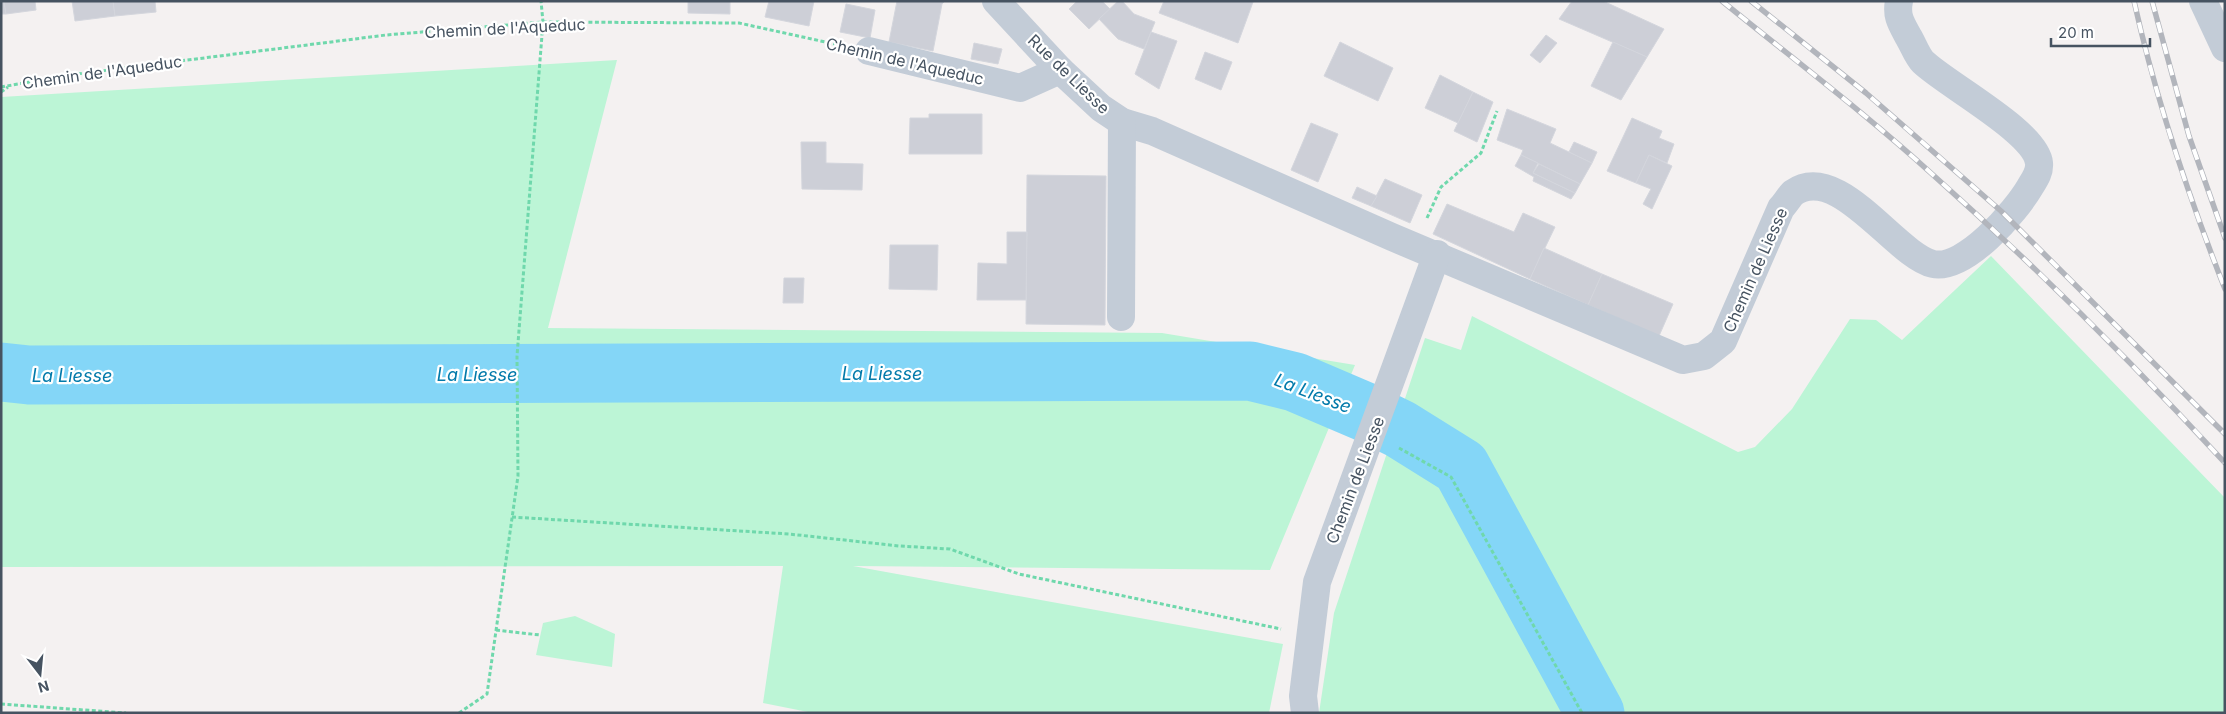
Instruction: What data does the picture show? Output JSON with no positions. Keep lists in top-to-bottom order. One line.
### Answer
{"streets":{"street":["Chemin de l'Aqueduc","Rue de Liesse","Chemin de Liesse"]},"crossings":[["Chemin de l'Aqueduc","Rue de Liesse"],["Rue de Liesse","Chemin de Liesse"]],"water":["La Liesse"],"scale_bar":"20 m","north":"bottom"}
